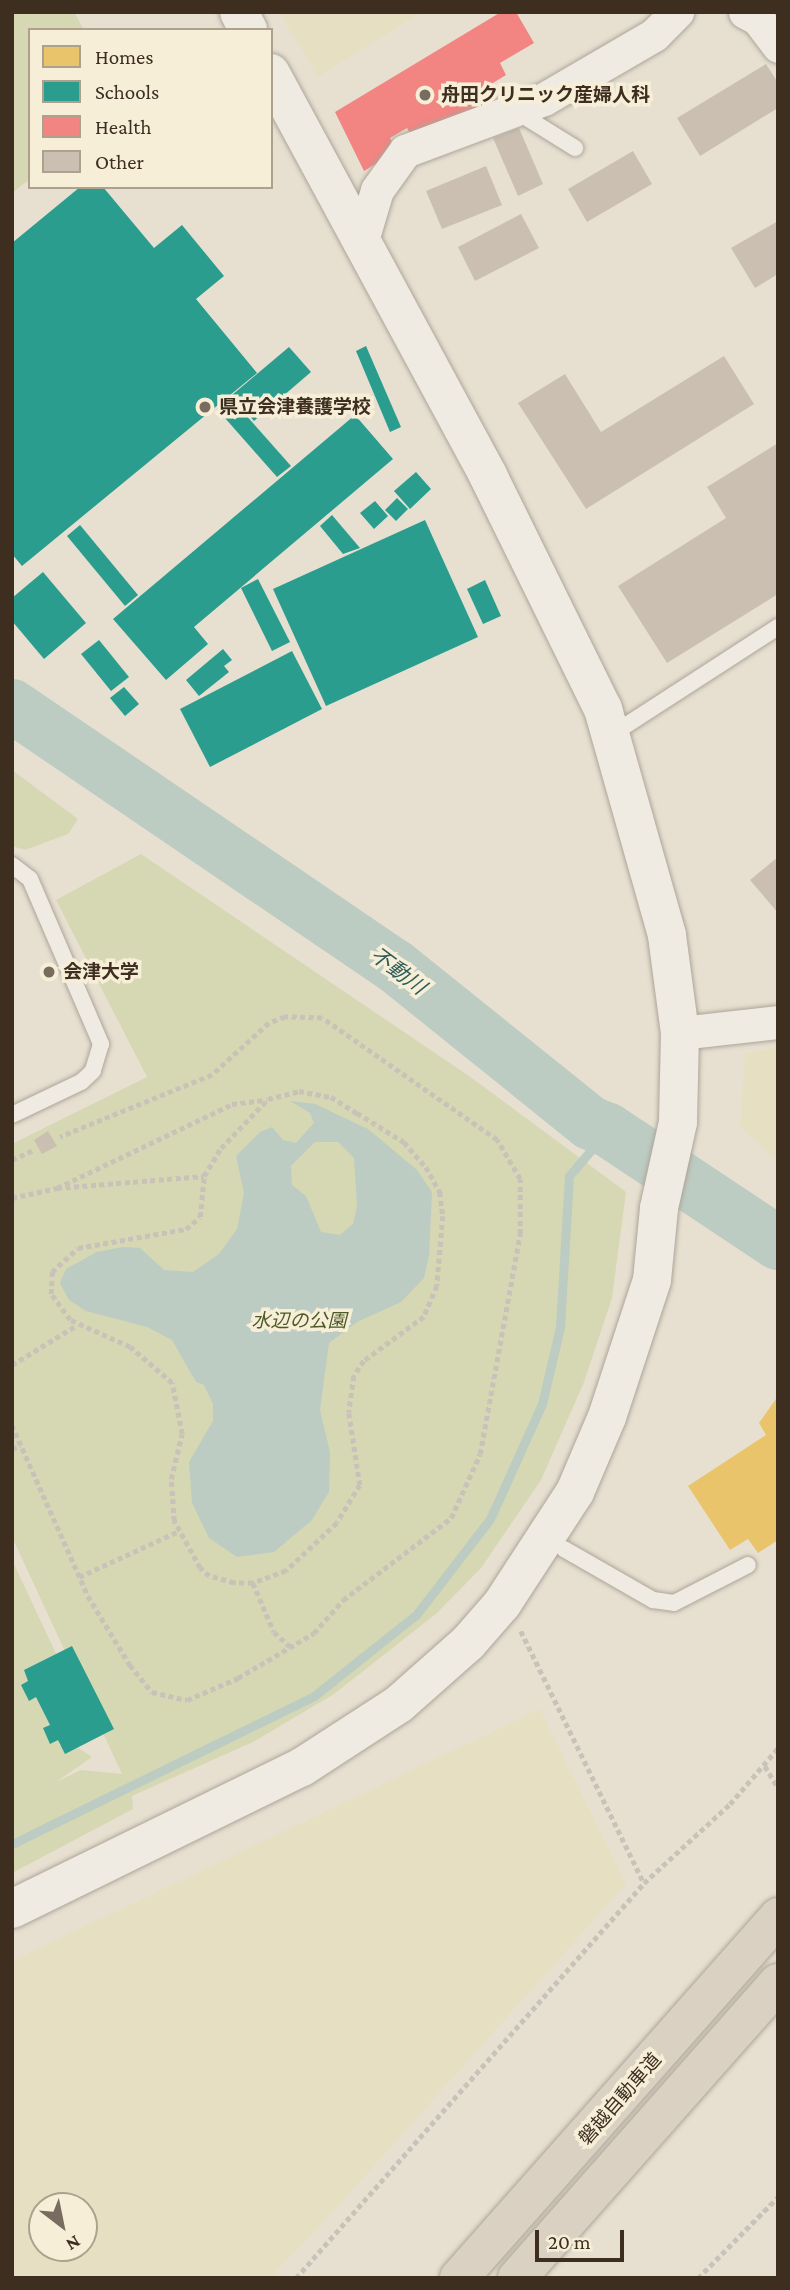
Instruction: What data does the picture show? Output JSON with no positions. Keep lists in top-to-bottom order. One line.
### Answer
{"streets":{"highway":["磐越自動車道"]},"water":["不動川"],"parks":["水辺の公園"],"places":["舟田クリニック産婦人科","県立会津養護学校","会津大学"],"legend":["Homes","Schools","Health","Other"],"scale_bar":"20 m","north":"bottom right"}
